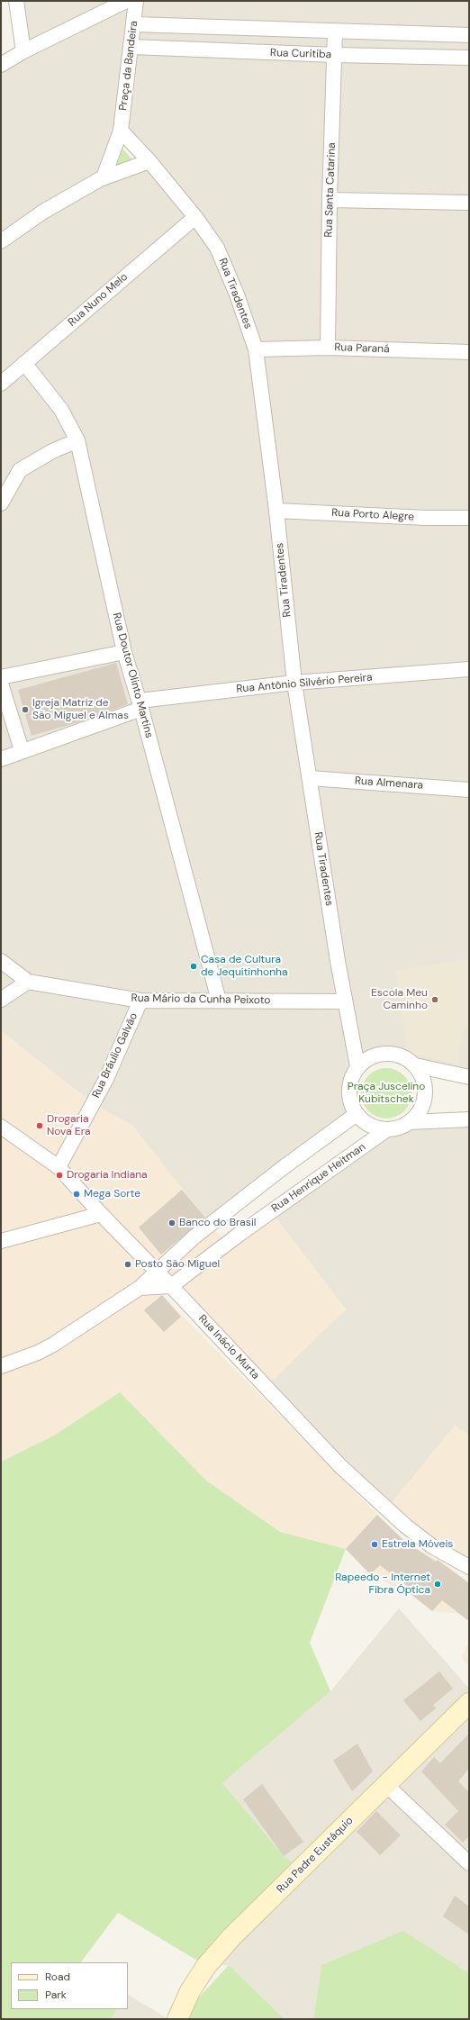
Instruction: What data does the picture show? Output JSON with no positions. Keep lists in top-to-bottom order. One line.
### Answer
{"streets":{"street":["Rua Curitiba","Praça da Bandeira","Rua Santa Catarina","Rua Tiradentes","Rua Nuno Melo","Rua Paraná","Rua Porto Alegre","Rua Doutor Olinto Martins","Rua Antônio Silvério Pereira","Rua Almenara","Rua Mário da Cunha Peixoto","Rua Bráulio Galvão","Rua Henrique Heitman","Rua Inácio Murta","Rua Padre Eustáquio"]},"crossings":[["Rua Curitiba","Praça da Bandeira"],["Rua Curitiba","Rua Santa Catarina"],["Praça da Bandeira","Rua Tiradentes"],["Rua Santa Catarina","Rua Paraná"],["Rua Tiradentes","Rua Nuno Melo"],["Rua Tiradentes","Rua Paraná"],["Rua Tiradentes","Rua Porto Alegre"],["Rua Tiradentes","Rua Antônio Silvério Pereira"],["Rua Tiradentes","Rua Almenara"],["Rua Tiradentes","Rua Mário da Cunha Peixoto"],["Rua Tiradentes","Rua Henrique Heitman"],["Rua Nuno Melo","Rua Doutor Olinto Martins"],["Rua Doutor Olinto Martins","Rua Antônio Silvério Pereira"],["Rua Doutor Olinto Martins","Rua Mário da Cunha Peixoto"],["Rua Mário da Cunha Peixoto","Rua Bráulio Galvão"],["Rua Bráulio Galvão","Rua Inácio Murta"],["Rua Henrique Heitman","Rua Inácio Murta"]],"parks":["Praça Juscelino Kubitschek"],"places":["Igreja Matriz de São Miguel e Almas","Casa de Cultura de Jequitinhonha","Escola Meu Caminho","Drogaria Nova Era","Drogaria Indiana","Mega Sorte","Banco do Brasil","Posto São Miguel","Estrela Móveis","Rapeedo - Internet Fibra Óptica"],"legend":["Road","Park"]}
